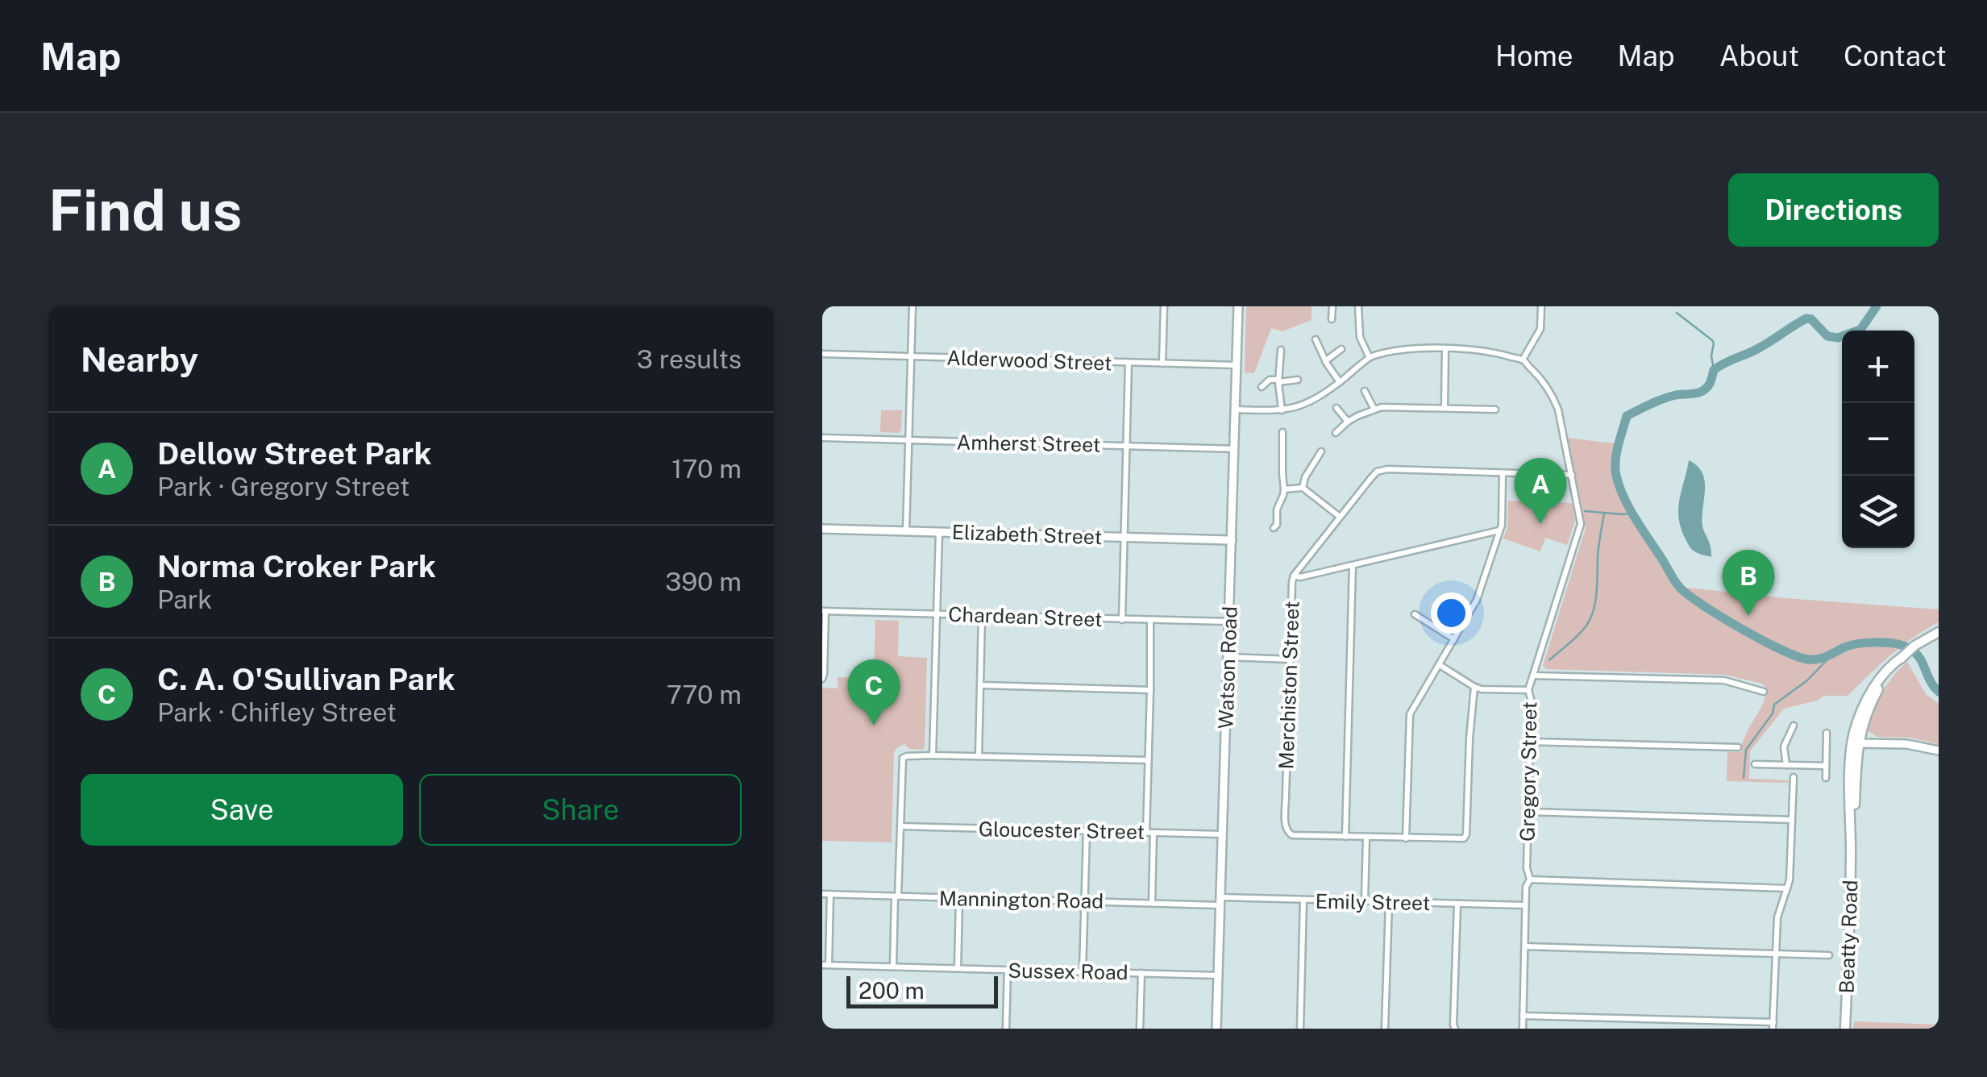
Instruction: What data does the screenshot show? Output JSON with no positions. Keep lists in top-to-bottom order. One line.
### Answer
{"streets":{"main road":["Beatty Road"],"street":["Alderwood Street","Amherst Street","Elizabeth Street","Chardean Street","Watson Road","Merchiston Street","Gregory Street","Gloucester Street","Mannington Road","Emily Street","Sussex Road"]},"crossings":[["Alderwood Street","Watson Road"],["Amherst Street","Watson Road"],["Elizabeth Street","Watson Road"],["Chardean Street","Watson Road"],["Watson Road","Gloucester Street"],["Watson Road","Mannington Road"],["Watson Road","Emily Street"],["Watson Road","Sussex Road"],["Merchiston Street","Gregory Street"],["Gregory Street","Emily Street"],["Mannington Road","Emily Street"]],"scale_bar":"200 m","page":{"header":"Map","nav":["Home","Map","About","Contact"],"buttons":["Directions",["Save","Share"]],"title":"Find us","heading":["Nearby","3 results"],"map_buttons":["+","−"],"list":[{"mark":"A","name":"Dellow Street Park","note":"Park · Gregory Street","value":"170 m"},{"mark":"B","name":"Norma Croker Park","note":"Park","value":"390 m"},{"mark":"C","name":"C. A. O'Sullivan Park","note":"Park · Chifley Street","value":"770 m"}],"pins":["A","B","C"],"scale":"200 m"}}
